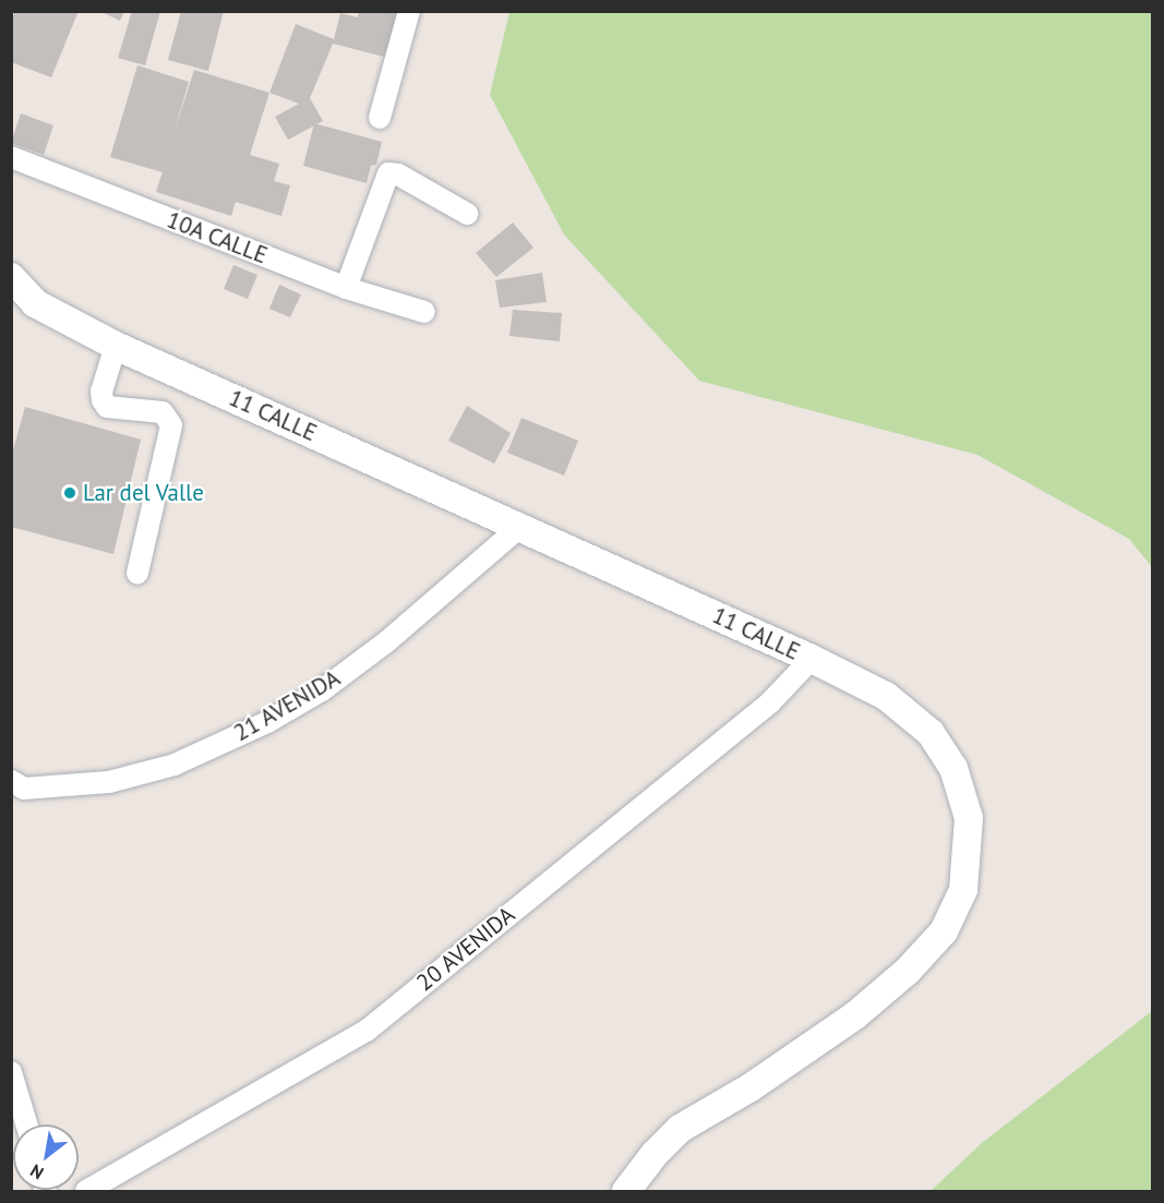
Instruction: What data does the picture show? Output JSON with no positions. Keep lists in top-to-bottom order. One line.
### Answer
{"streets":{"street":["10A CALLE","11 CALLE","21 AVENIDA","20 AVENIDA"]},"crossings":[["11 CALLE","21 AVENIDA"],["11 CALLE","20 AVENIDA"]],"places":["Lar del Valle"],"north":"bottom left"}
